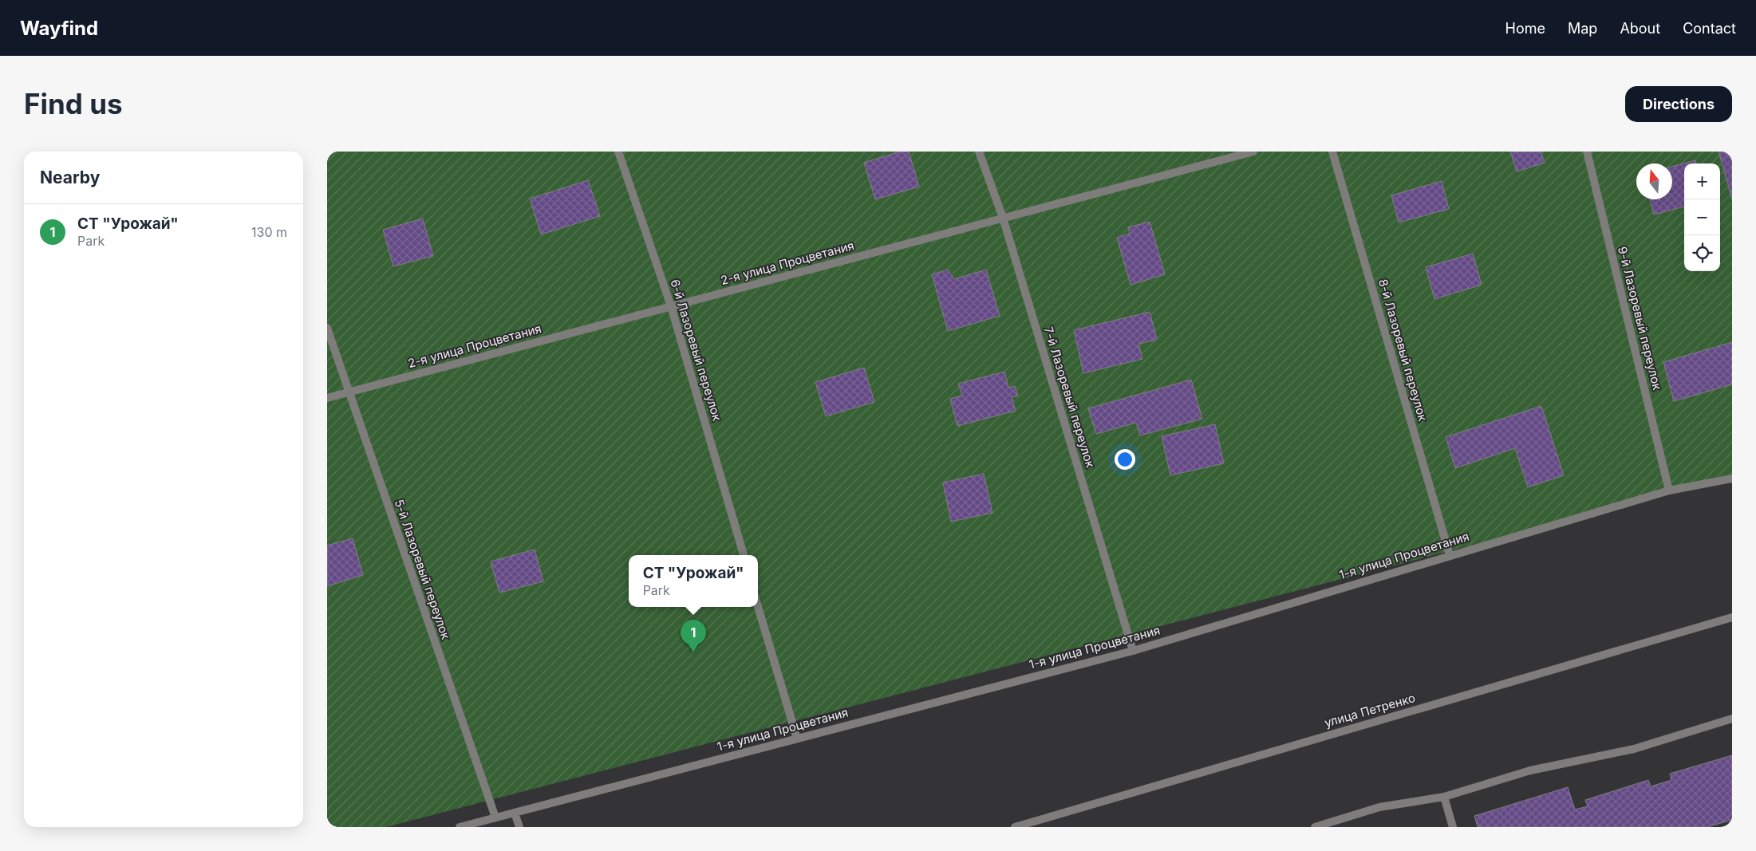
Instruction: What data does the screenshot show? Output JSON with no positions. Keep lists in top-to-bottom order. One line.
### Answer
{"streets":{"street":["2-я улица Процветания","9-й Лазоревый переулок","6-й Лазоревый переулок","8-й Лазоревый переулок","7-й Лазоревый переулок","1-я улица Процветания","5-й Лазоревый переулок","улица Петренко"]},"crossings":[["2-я улица Процветания","6-й Лазоревый переулок"],["2-я улица Процветания","7-й Лазоревый переулок"],["2-я улица Процветания","5-й Лазоревый переулок"],["9-й Лазоревый переулок","1-я улица Процветания"],["8-й Лазоревый переулок","1-я улица Процветания"],["7-й Лазоревый переулок","1-я улица Процветания"],["1-я улица Процветания","5-й Лазоревый переулок"]],"north":"top","page":{"header":"Wayfind","nav":["Home","Map","About","Contact"],"buttons":"Directions","title":"Find us","heading":"Nearby","map_buttons":["+","−"],"list":[{"mark":"1","name":"СТ \"Урожай\"","note":"Park","value":"130 m"}],"popup":["СТ \"Урожай\"","Park"],"pins":"1"}}
